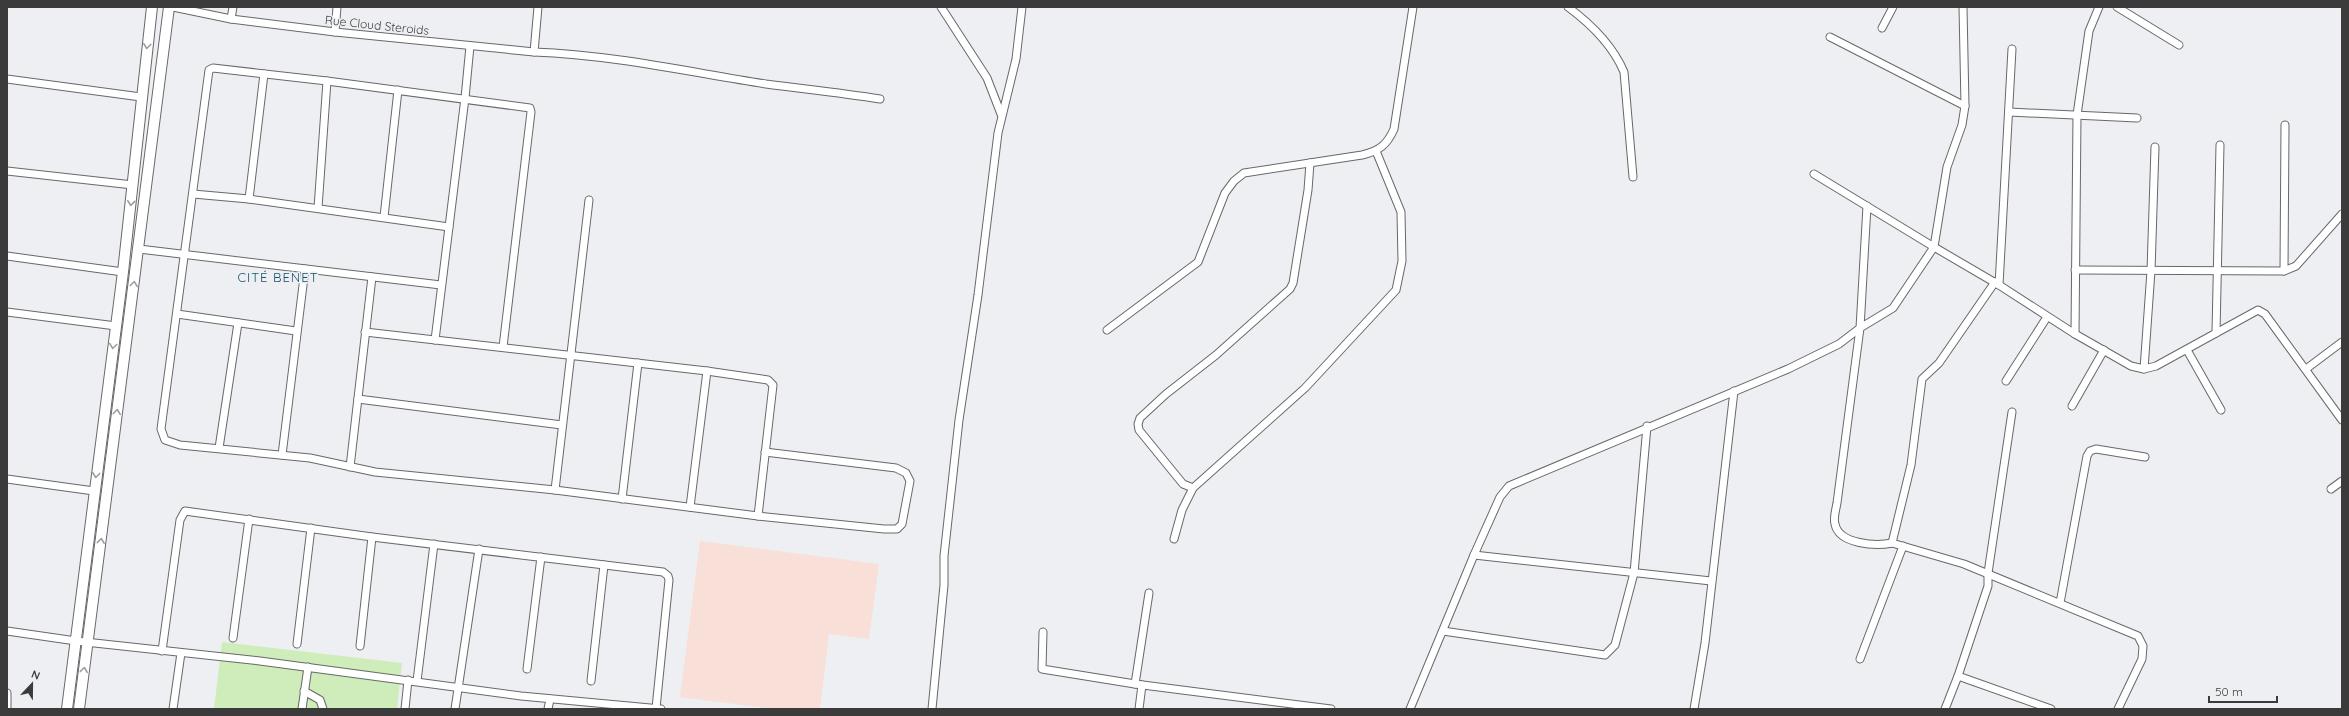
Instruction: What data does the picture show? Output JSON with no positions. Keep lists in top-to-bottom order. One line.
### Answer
{"streets":{"street":["Rue Cloud Steroids"]},"districts":["CITÉ BENET"],"scale_bar":"50 m","north":"top"}
